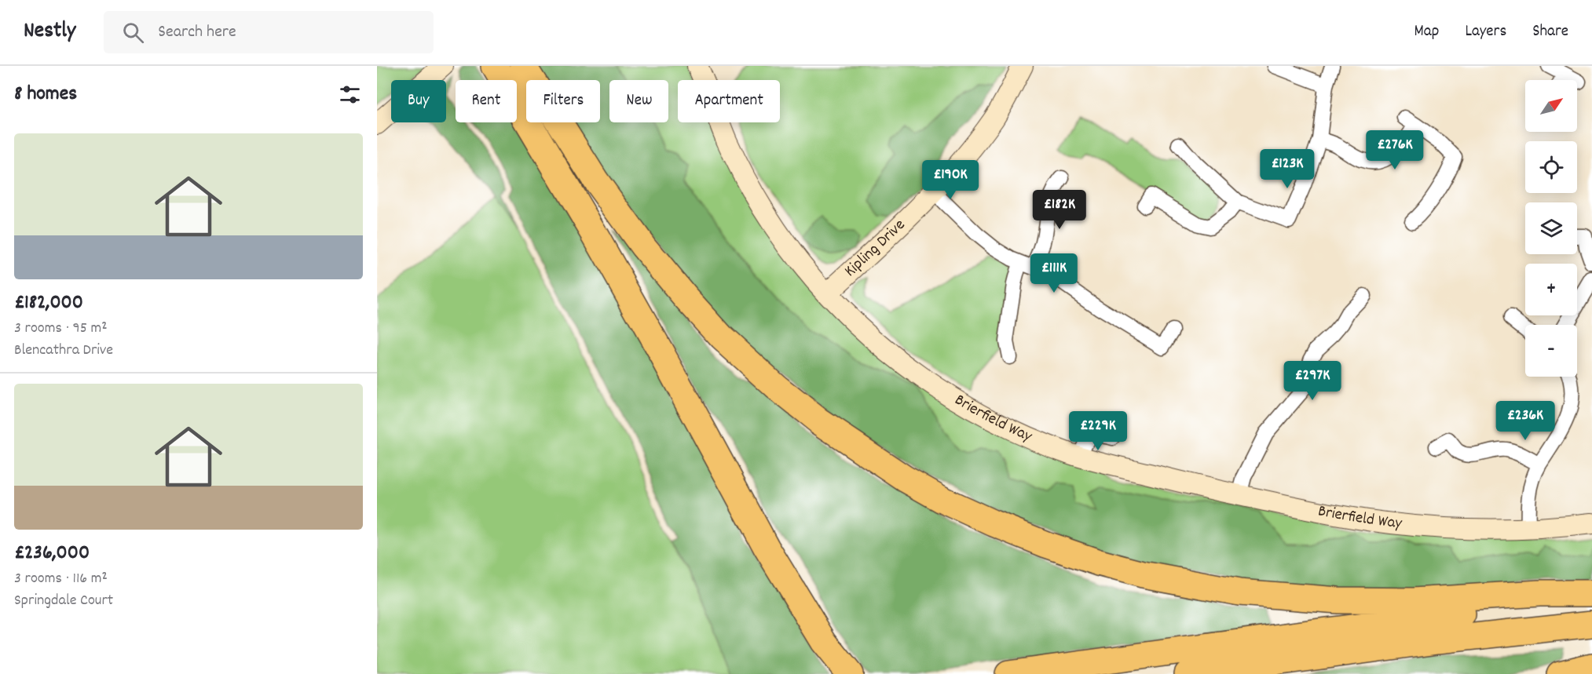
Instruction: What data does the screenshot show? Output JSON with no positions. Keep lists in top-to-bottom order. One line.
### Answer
{"streets":{"street":["Kipling Drive","Brierfield Way"]},"crossings":[["Kipling Drive","Brierfield Way"]],"north":"top right","page":{"header":"Nestly","search":"Search here","nav":["Map","Layers","Share"],"heading":"8 homes","map_buttons":["+","−"],"chip":["Buy","Rent","Filters","New","Apartment"],"list":[{"name":"£182,000","note":"3 rooms · 95 m² · Blencathra Drive"},{"name":"£236,000","note":"3 rooms · 116 m² · Springdale Court"}],"price":["£276K","£123K","£190K","£182K","£111K","£297K","£236K","£229K"]}}
